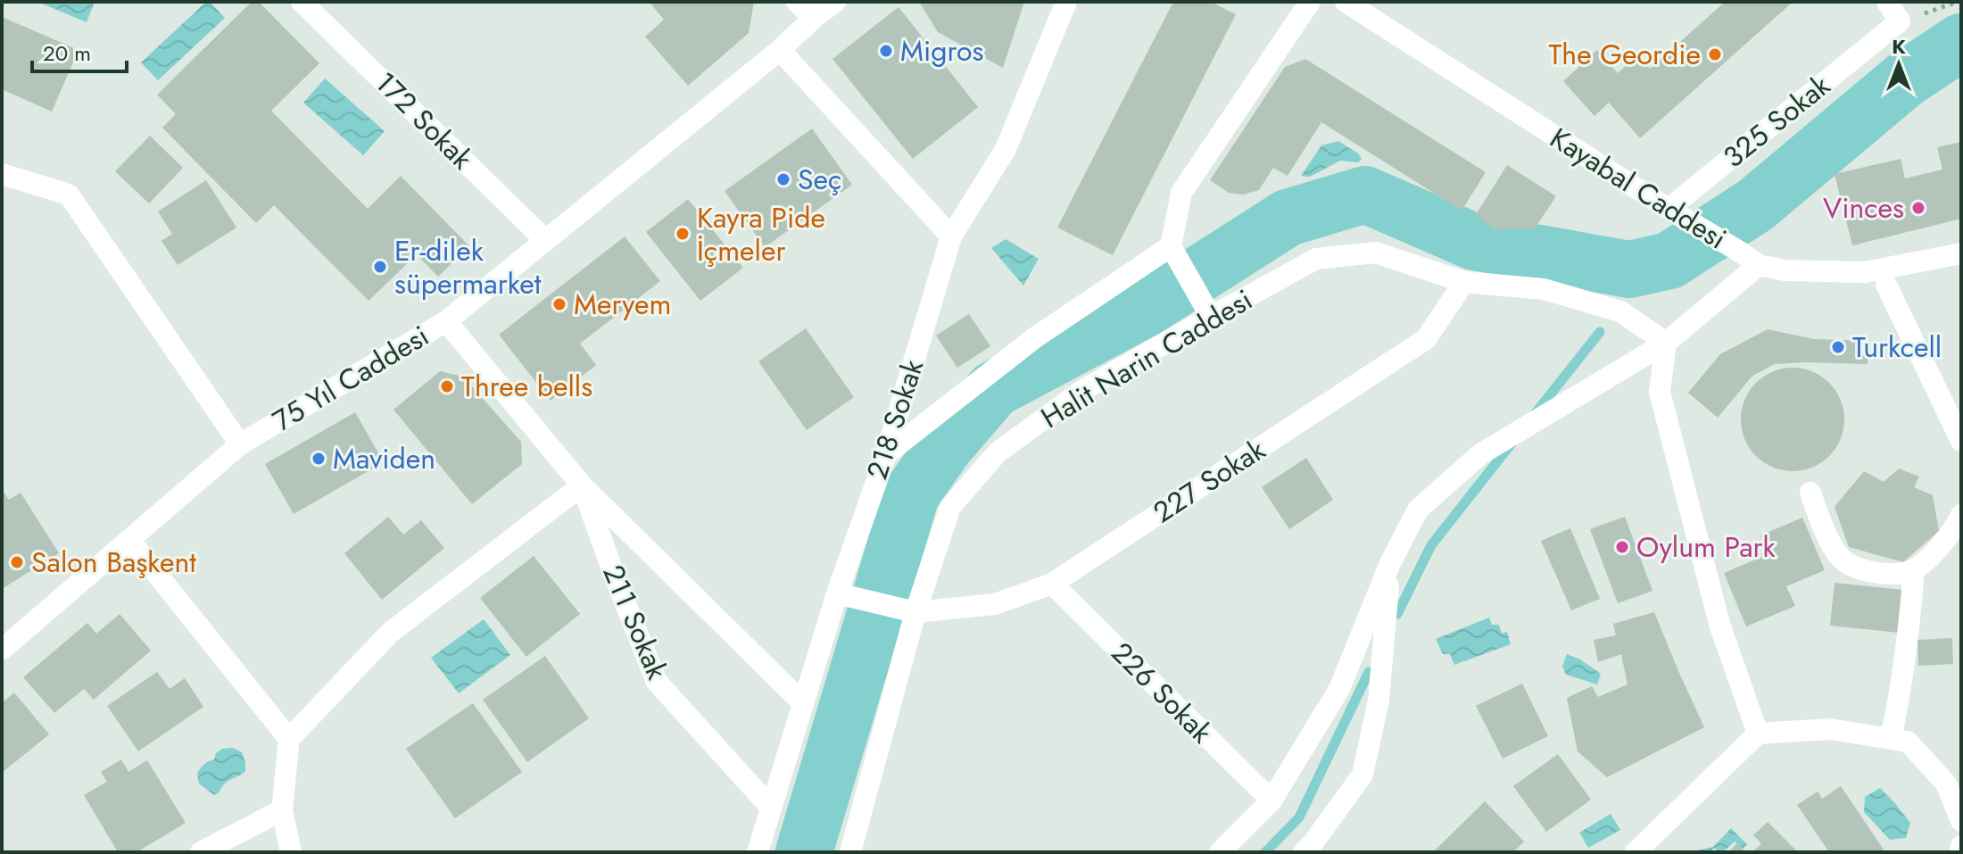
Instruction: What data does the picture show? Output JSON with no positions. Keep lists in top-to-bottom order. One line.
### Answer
{"streets":{"street":["172 Sokak","325 Sokak","Kayabal Caddesi","Halit Narin Caddesi","75 Yıl Caddesi","218 Sokak","227 Sokak","211 Sokak","226 Sokak"]},"crossings":[["172 Sokak","75 Yıl Caddesi"],["325 Sokak","Kayabal Caddesi"],["Halit Narin Caddesi","227 Sokak"],["75 Yıl Caddesi","211 Sokak"],["218 Sokak","227 Sokak"],["218 Sokak","211 Sokak"],["227 Sokak","226 Sokak"]],"places":["Migros","The Geordie","Seç","Vinces","Kayra Pide İçmeler","Er-dilek süpermarket","Meryem","Turkcell","Three bells","Maviden","Oylum Park","Salon Başkent"],"scale_bar":"20 m","north":"top"}
